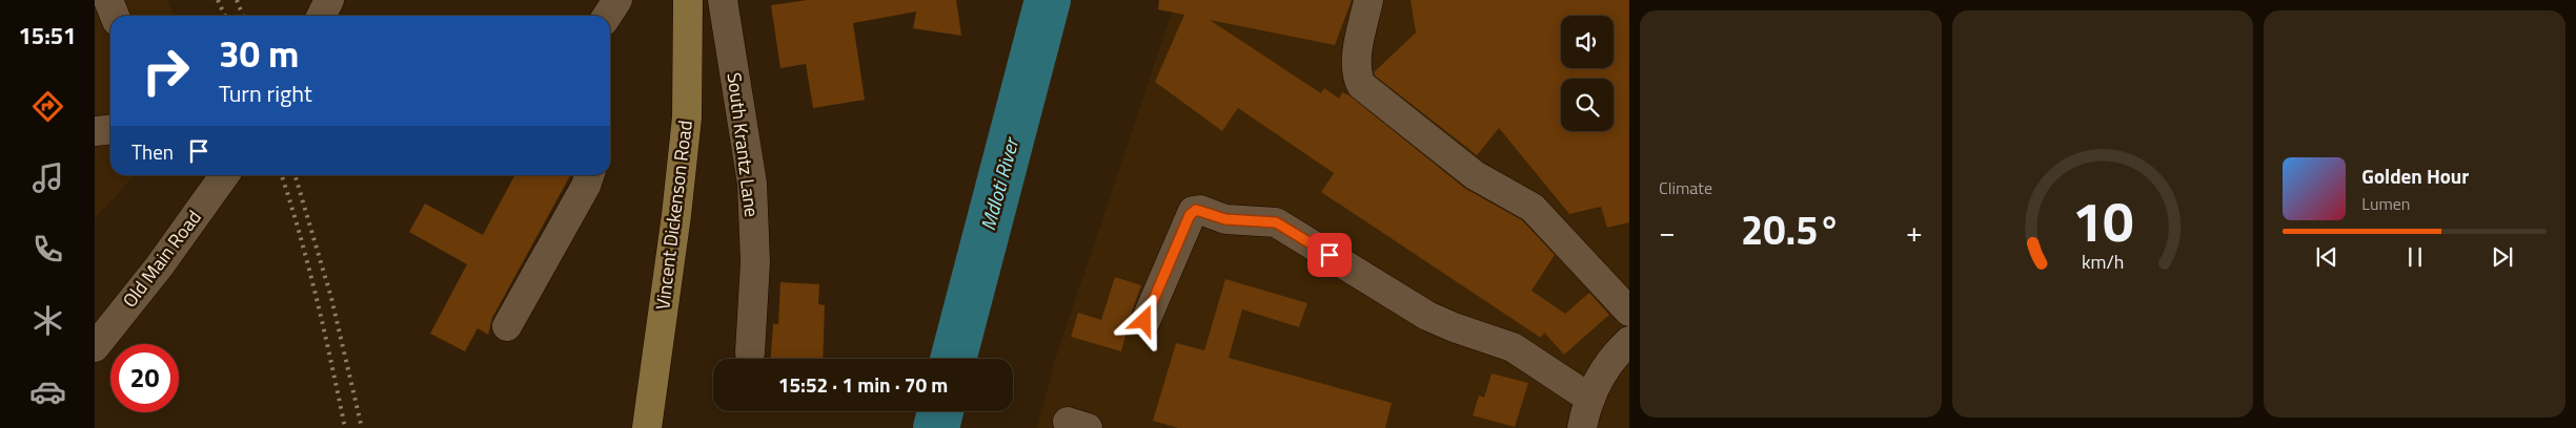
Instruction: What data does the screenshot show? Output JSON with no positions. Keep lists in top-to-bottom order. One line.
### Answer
{"streets":{"main road":["Vincent Dickenson Road"],"street":["South Krantz Lane","Old Main Road"]},"water":["Mdloti River"],"page":{"tabs":"15:51","tile":"Climate","turn":["30 m","Turn right"],"then":"Then","song":["Golden Hour","Lumen"],"heat":["−","20.5°","+"],"limit":"20","trip":"15:52 · 1 min · 70 m","gauge":["10","km/h"]}}
